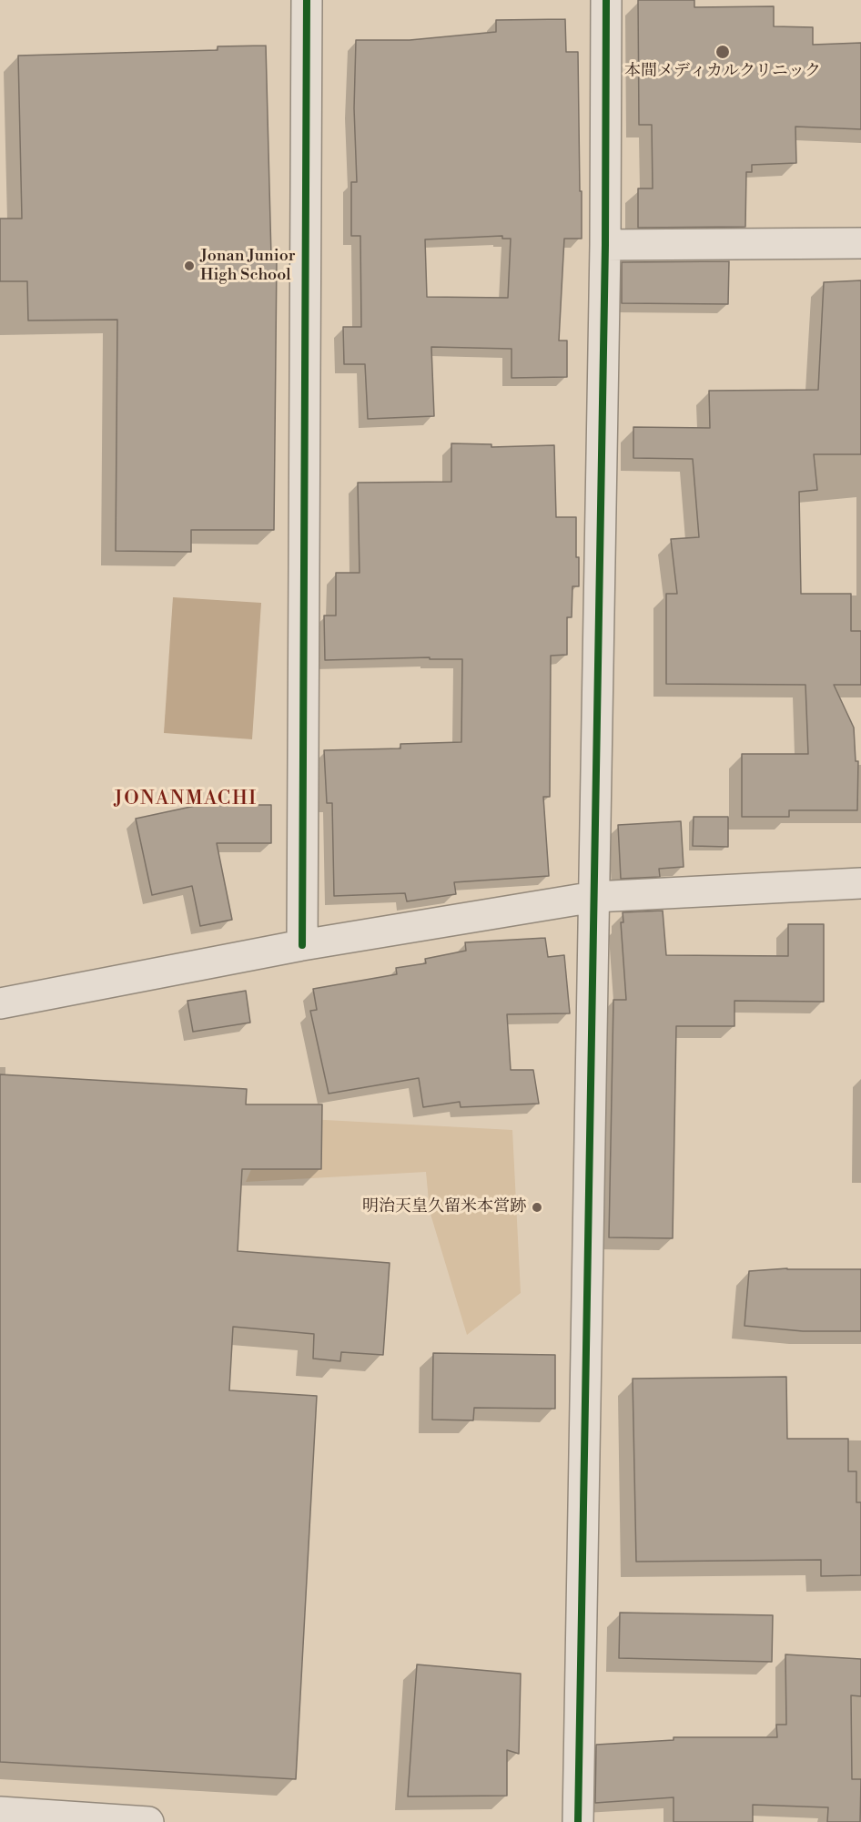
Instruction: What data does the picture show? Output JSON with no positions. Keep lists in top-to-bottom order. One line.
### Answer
{"districts":["JONANMACHI"],"places":["本間メディカルクリニック","Jonan Junior High School","明治天皇久留米本営跡"]}
